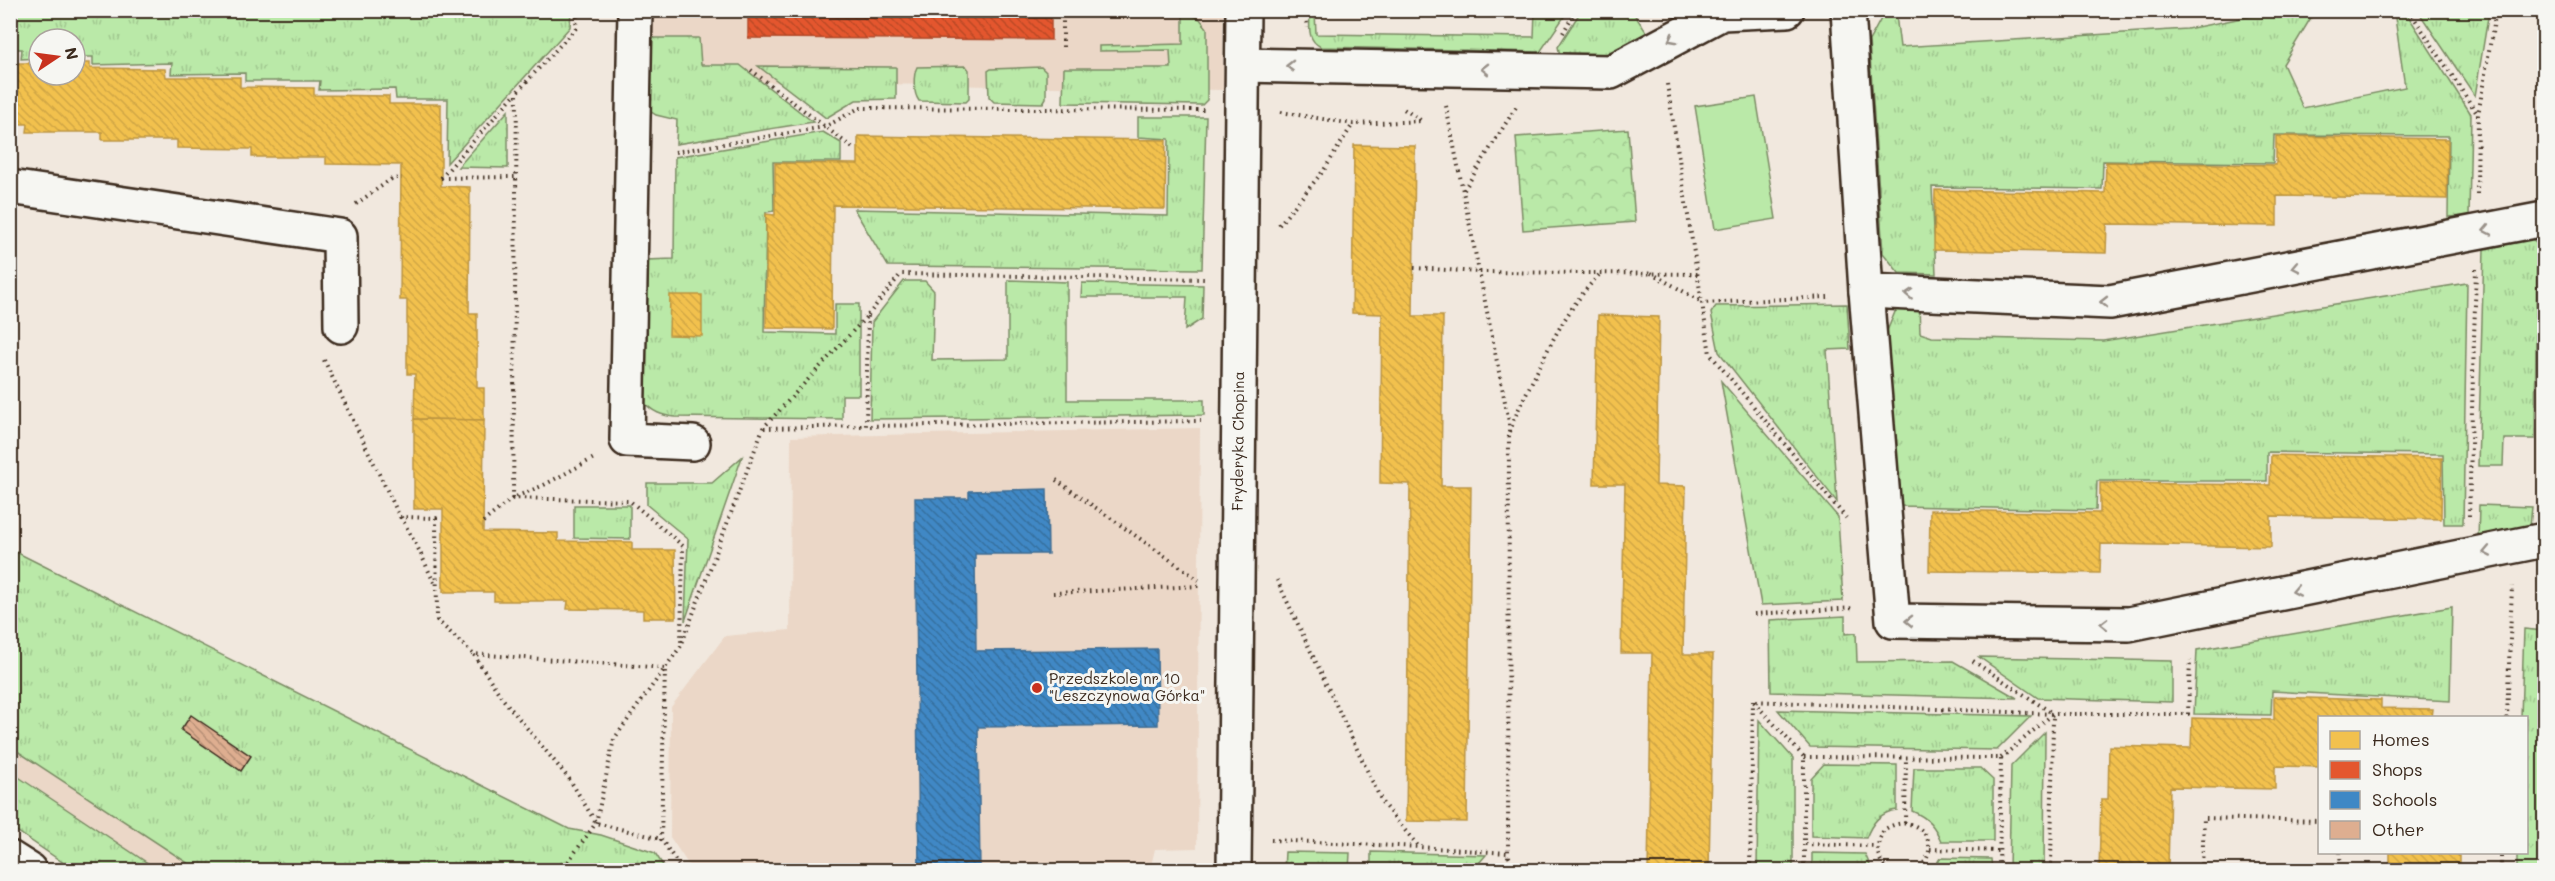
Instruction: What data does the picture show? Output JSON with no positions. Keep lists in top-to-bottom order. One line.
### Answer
{"streets":{"street":["Fryderyka Chopina"]},"places":["Przedszkole nr 10 \"Leszczynowa Górka\""],"legend":["Homes","Shops","Schools","Other"],"north":"right"}
